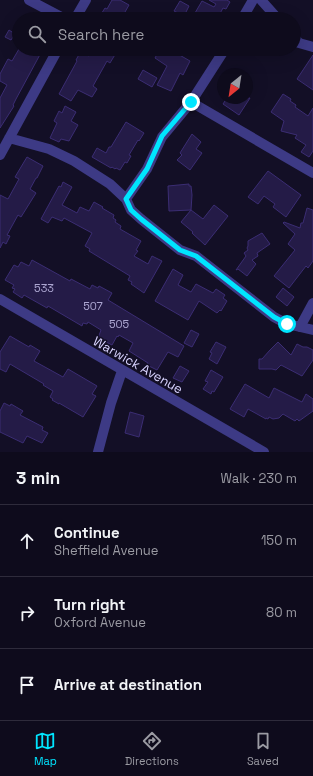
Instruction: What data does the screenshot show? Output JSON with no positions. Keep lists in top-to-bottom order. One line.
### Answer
{"streets":{"street":["Warwick Avenue"]},"house_numbers":["533","507","505"],"north":"bottom left","page":{"search":"Search here","heading":["3 min","Walk · 230 m"],"list":[["Continue","Sheffield Avenue","150 m"],["Turn right","Oxford Avenue","80 m"],"Arrive at destination"],"nav":["Map","Directions","Saved"]}}
